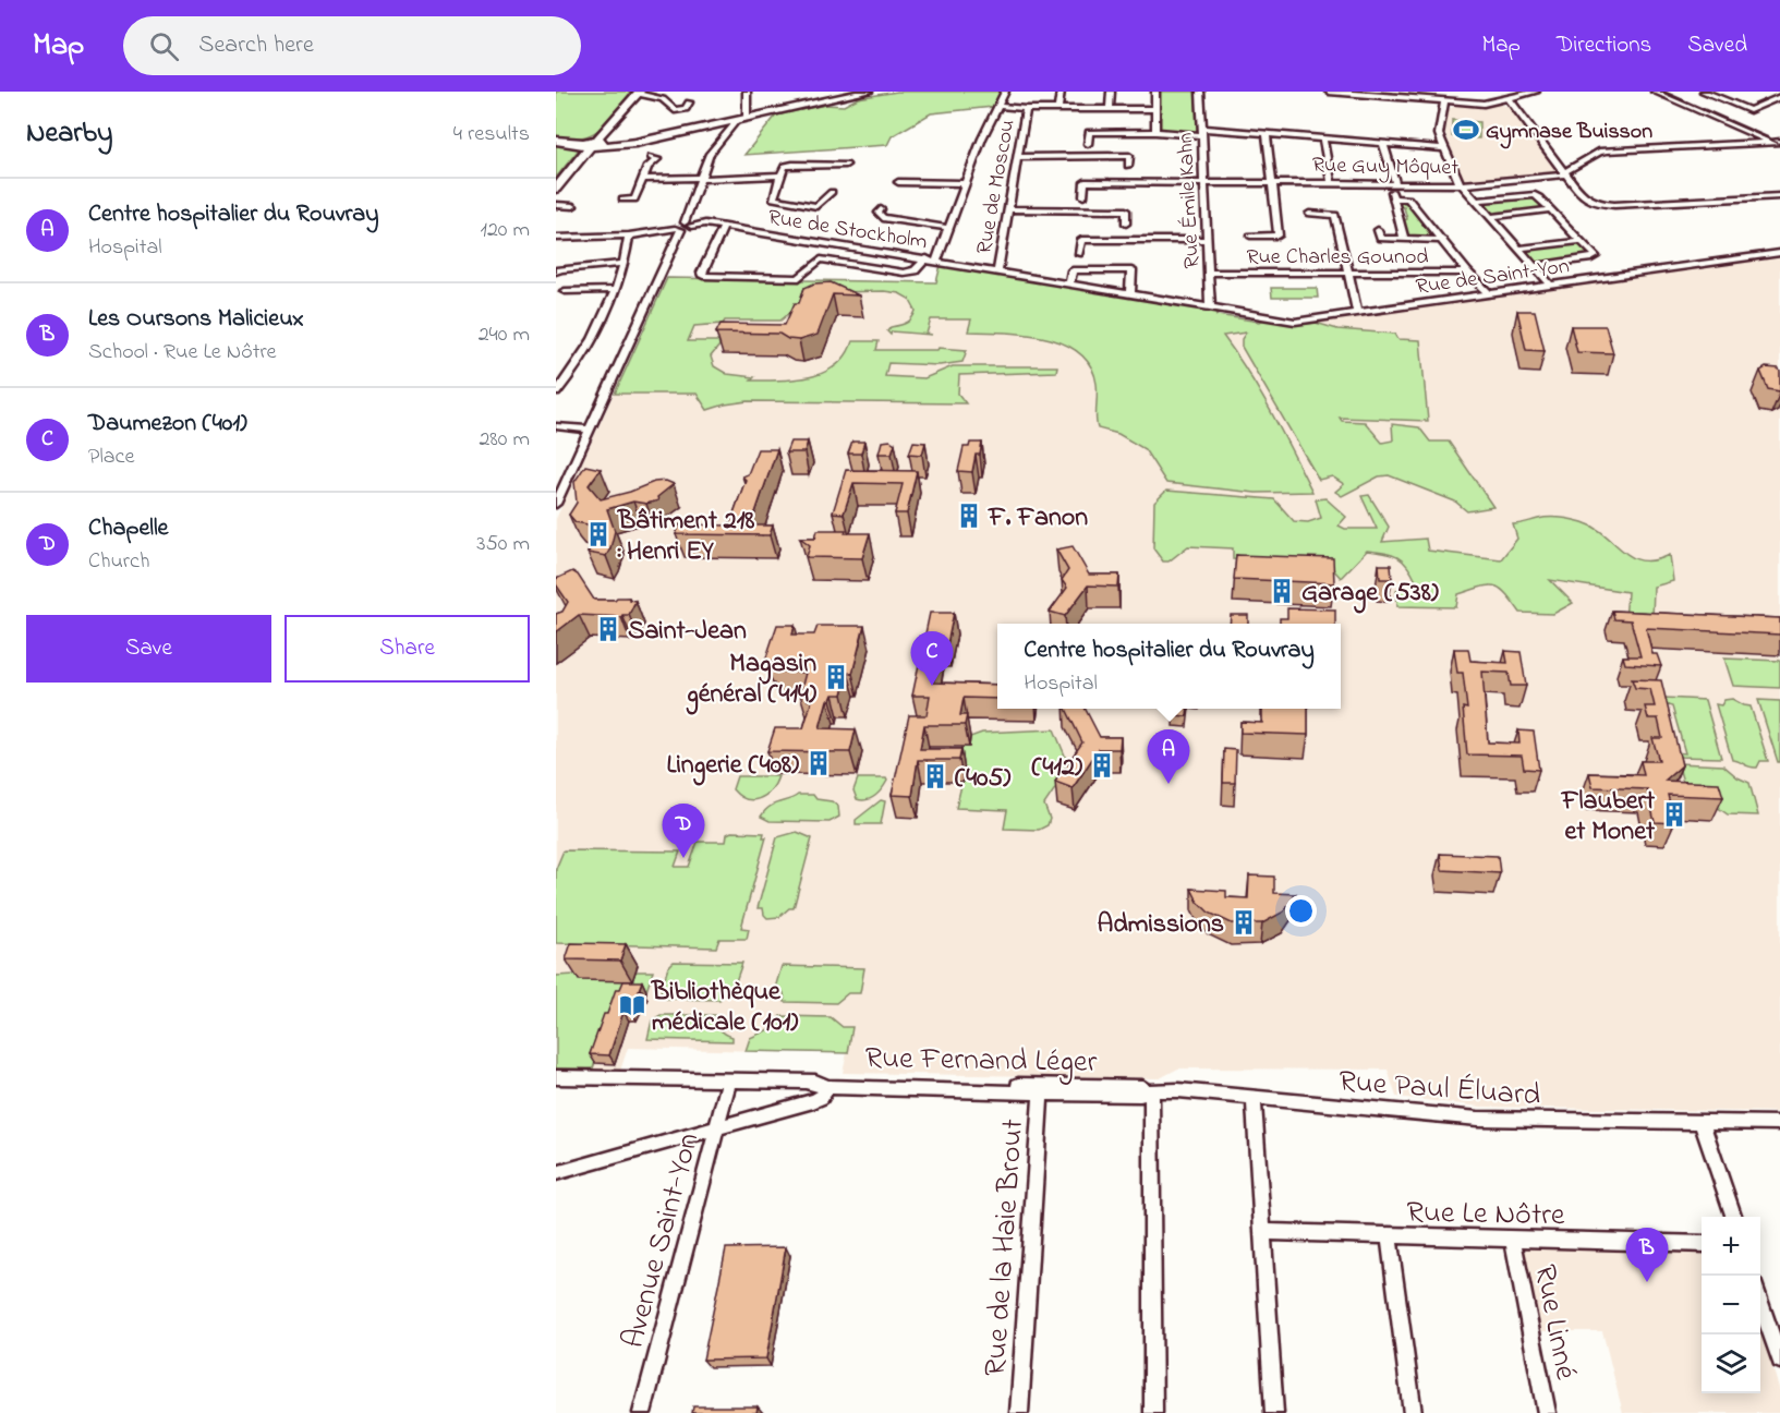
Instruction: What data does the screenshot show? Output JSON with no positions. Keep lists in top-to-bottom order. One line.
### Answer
{"streets":{"street":["Rue Guy Môquet","Rue de Moscou","Rue Émile Kahn","Rue de Stockholm","Rue Charles Gounod","Rue de Saint-Yon","Rue Fernand Léger","Rue Paul Éluard","Rue Le Nôtre","Avenue Saint-Yon","Rue de la Haie Brout","Rue Linné"]},"crossings":[["Rue Guy Môquet","Rue Émile Kahn"],["Rue de Moscou","Rue de Saint-Yon"],["Rue Émile Kahn","Rue Charles Gounod"],["Rue Émile Kahn","Rue de Saint-Yon"],["Rue de Stockholm","Rue de Saint-Yon"],["Rue Fernand Léger","Rue Paul Éluard"],["Rue Fernand Léger","Avenue Saint-Yon"],["Rue Fernand Léger","Rue de la Haie Brout"],["Rue Le Nôtre","Rue Linné"]],"places":{"sports":["Gymnase Buisson"],"building":["F. Fanon","Bâtiment 218 : Henri EY","Garage (538)","Saint-Jean","Magasin général (414)","Lingerie (408)","(412)","(405)","Flaubert et Monet","Admissions"],"library":["Bibliothèque médicale (101)"]},"page":{"header":"Map","search":"Search here","nav":["Map","Directions","Saved"],"heading":["Nearby","4 results"],"list":[{"mark":"A","name":"Centre hospitalier du Rouvray","note":"Hospital","value":"120 m"},{"mark":"B","name":"Les Oursons Malicieux","note":"School · Rue Le Nôtre","value":"240 m"},{"mark":"C","name":"Daumezon (401)","note":"Place","value":"280 m"},{"mark":"D","name":"Chapelle","note":"Church","value":"350 m"}],"buttons":["Save","Share"],"popup":["Centre hospitalier du Rouvray","Hospital"],"pins":["C","A","D","B"],"map_buttons":["+","−"]}}
